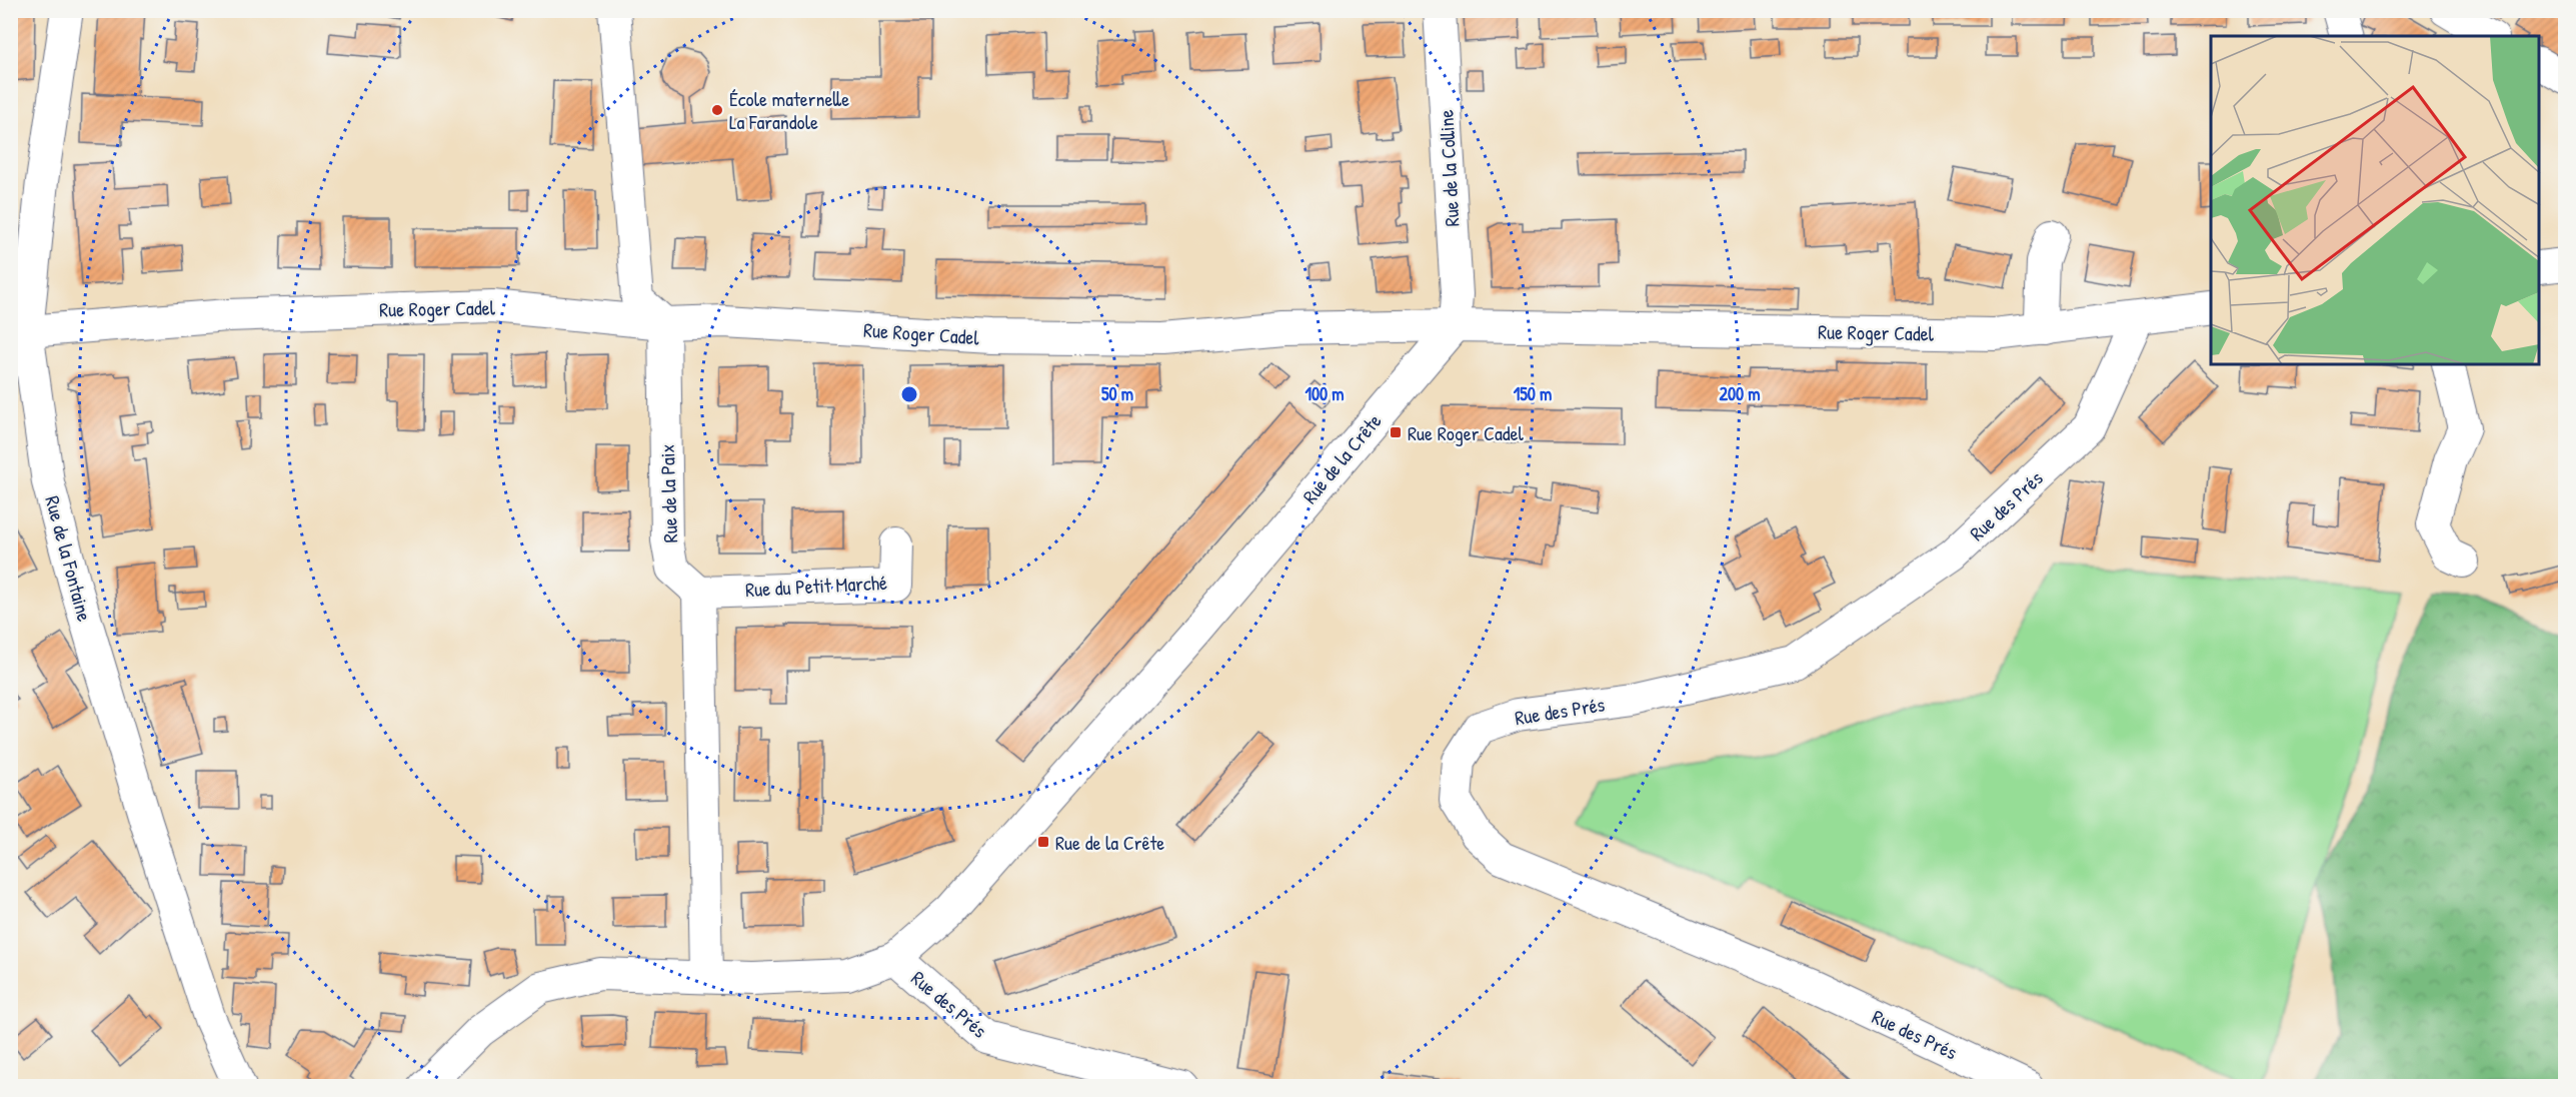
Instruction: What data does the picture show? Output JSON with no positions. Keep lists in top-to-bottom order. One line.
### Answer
{"streets":{"street":["Rue de la Colline","Rue Roger Cadel","Rue de la Crête","Rue de la Paix","Rue des Prés","Rue de la Fontaine","Rue du Petit Marché"]},"crossings":[["Rue de la Colline","Rue Roger Cadel"],["Rue de la Colline","Rue de la Crête"],["Rue Roger Cadel","Rue de la Crête"],["Rue Roger Cadel","Rue de la Paix"],["Rue Roger Cadel","Rue des Prés"],["Rue Roger Cadel","Rue de la Fontaine"],["Rue de la Crête","Rue des Prés"],["Rue de la Paix","Rue du Petit Marché"]],"places":{"other":["École maternelle La Farandole"],"transit":["Rue Roger Cadel","Rue de la Crête"]},"rings":["50 m","100 m","150 m","200 m"]}
